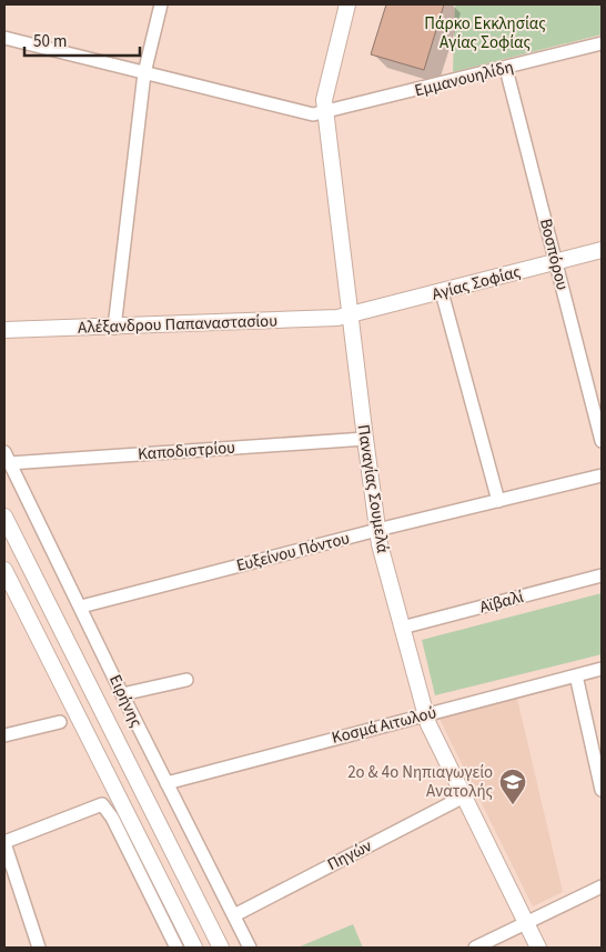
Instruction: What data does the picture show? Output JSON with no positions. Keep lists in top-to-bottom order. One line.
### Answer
{"streets":{"street":["Εμμανουηλίδη","Βοσπόρου","Αγίας Σοφίας","Αλέξανδρου Παπαναστασίου","Καποδιστρίου","Παναγίας Σουμελά","Ευξείνου Πόντου","Αϊβαλί","Ειρήνης","Κοσμά Αιτωλού","Πηγών"]},"crossings":[["Εμμανουηλίδη","Βοσπόρου"],["Εμμανουηλίδη","Παναγίας Σουμελά"],["Βοσπόρου","Αγίας Σοφίας"],["Αγίας Σοφίας","Αλέξανδρου Παπαναστασίου"],["Αγίας Σοφίας","Παναγίας Σουμελά"],["Αλέξανδρου Παπαναστασίου","Παναγίας Σουμελά"],["Καποδιστρίου","Παναγίας Σουμελά"],["Καποδιστρίου","Ειρήνης"],["Παναγίας Σουμελά","Ευξείνου Πόντου"],["Παναγίας Σουμελά","Αϊβαλί"],["Παναγίας Σουμελά","Κοσμά Αιτωλού"],["Παναγίας Σουμελά","Πηγών"],["Ευξείνου Πόντου","Ειρήνης"],["Ειρήνης","Κοσμά Αιτωλού"],["Ειρήνης","Πηγών"]],"parks":["Πάρκο Εκκλησίας Αγίας Σοφίας"],"places":{"school or university":["2ο & 4ο Νηπιαγωγείο Ανατολής"]},"scale_bar":"50 m"}
